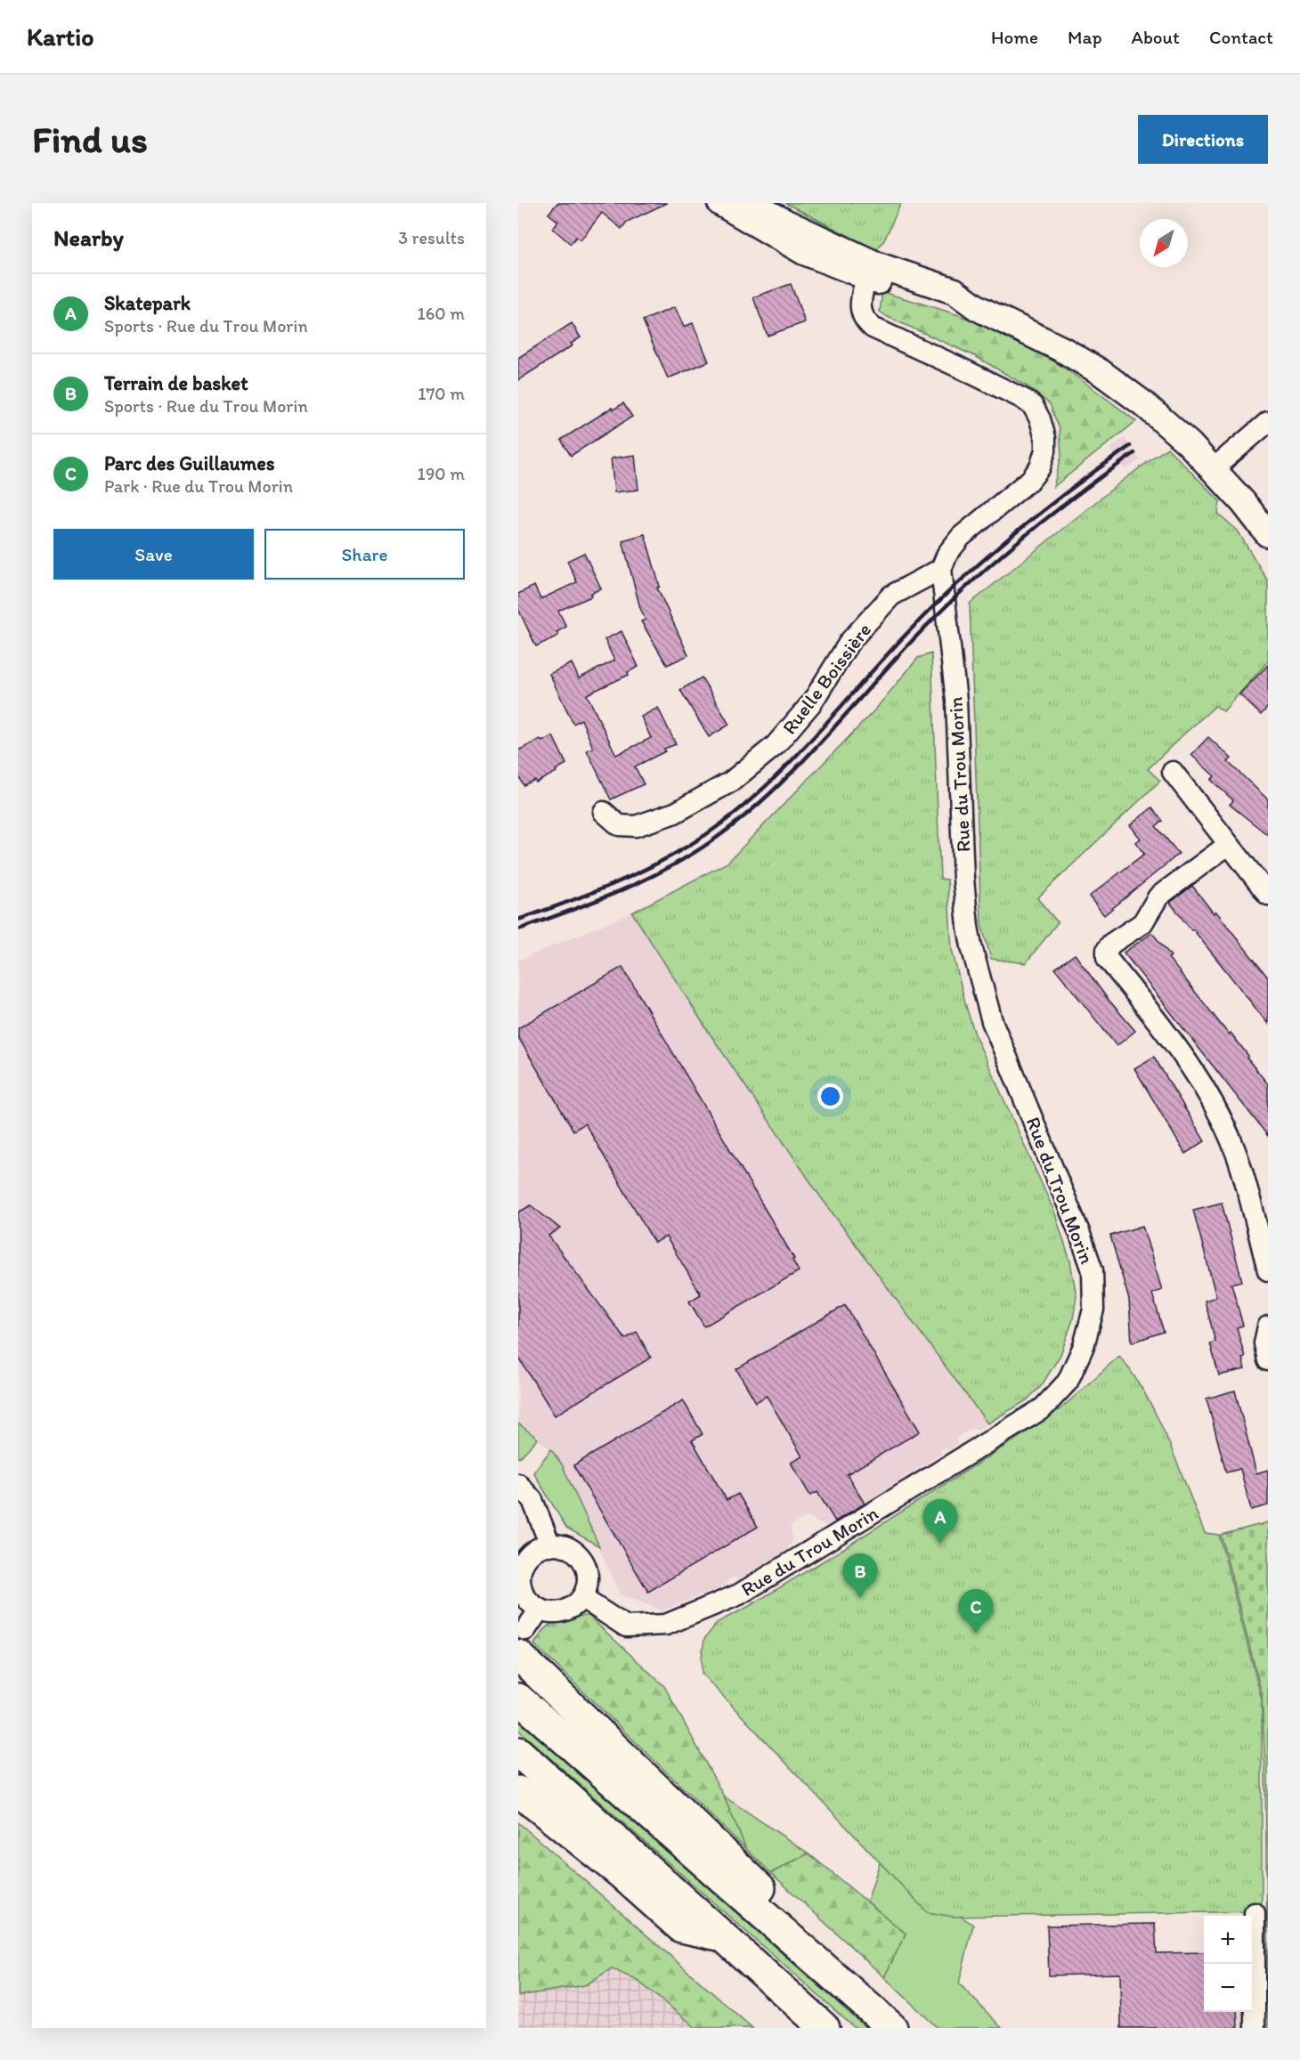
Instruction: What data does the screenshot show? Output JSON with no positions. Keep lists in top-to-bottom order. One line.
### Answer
{"streets":{"street":["Ruelle Boissière","Rue du Trou Morin"]},"crossings":[["Ruelle Boissière","Rue du Trou Morin"]],"north":"bottom left","page":{"header":"Kartio","nav":["Home","Map","About","Contact"],"buttons":["Directions",["Save","Share"]],"title":"Find us","heading":["Nearby","3 results"],"list":[{"mark":"A","name":"Skatepark","note":"Sports · Rue du Trou Morin","value":"160 m"},{"mark":"B","name":"Terrain de basket","note":"Sports · Rue du Trou Morin","value":"170 m"},{"mark":"C","name":"Parc des Guillaumes","note":"Park · Rue du Trou Morin","value":"190 m"}],"pins":["A","B","C"],"map_buttons":["+","−"]}}
